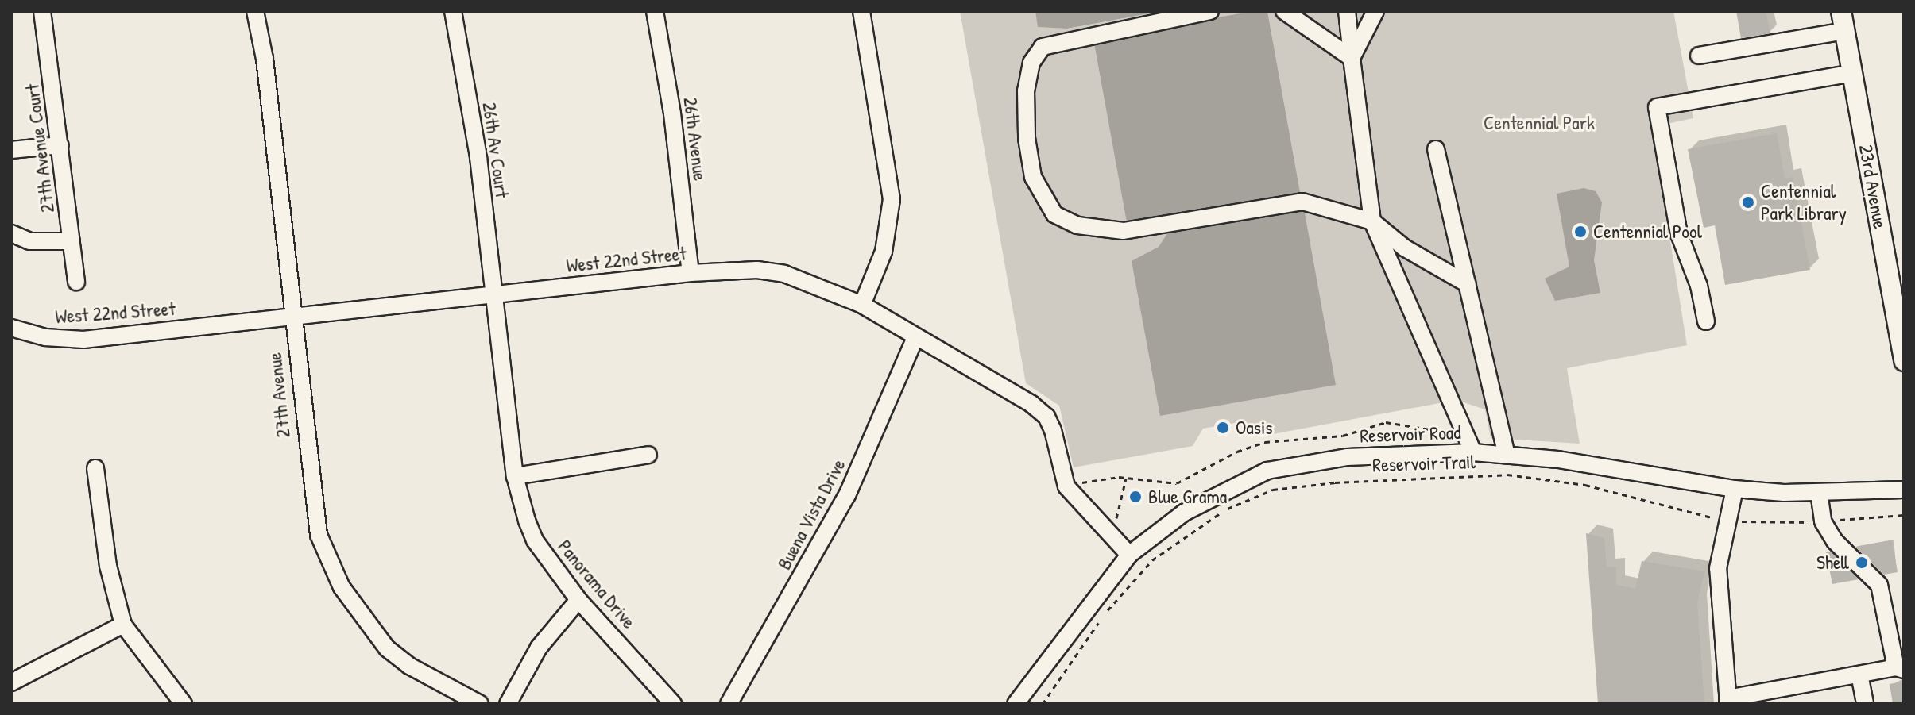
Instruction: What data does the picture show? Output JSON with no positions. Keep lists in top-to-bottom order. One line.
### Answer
{"streets":{"main road":["23rd Avenue"],"street":["26th Avenue","27th Avenue Court","26th Av Court","West 22nd Street","27th Avenue","Reservoir Road","Buena Vista Drive","Panorama Drive"],"path":["Reservoir Trail"]},"crossings":[["26th Avenue","West 22nd Street"],["26th Av Court","West 22nd Street"],["26th Av Court","Panorama Drive"],["West 22nd Street","27th Avenue"],["West 22nd Street","Reservoir Road"],["West 22nd Street","Buena Vista Drive"],["West 22nd Street","Panorama Drive"]],"parks":["Centennial Park"],"places":["Centennial Park Library","Centennial Pool","Oasis","Blue Grama","Shell"]}
